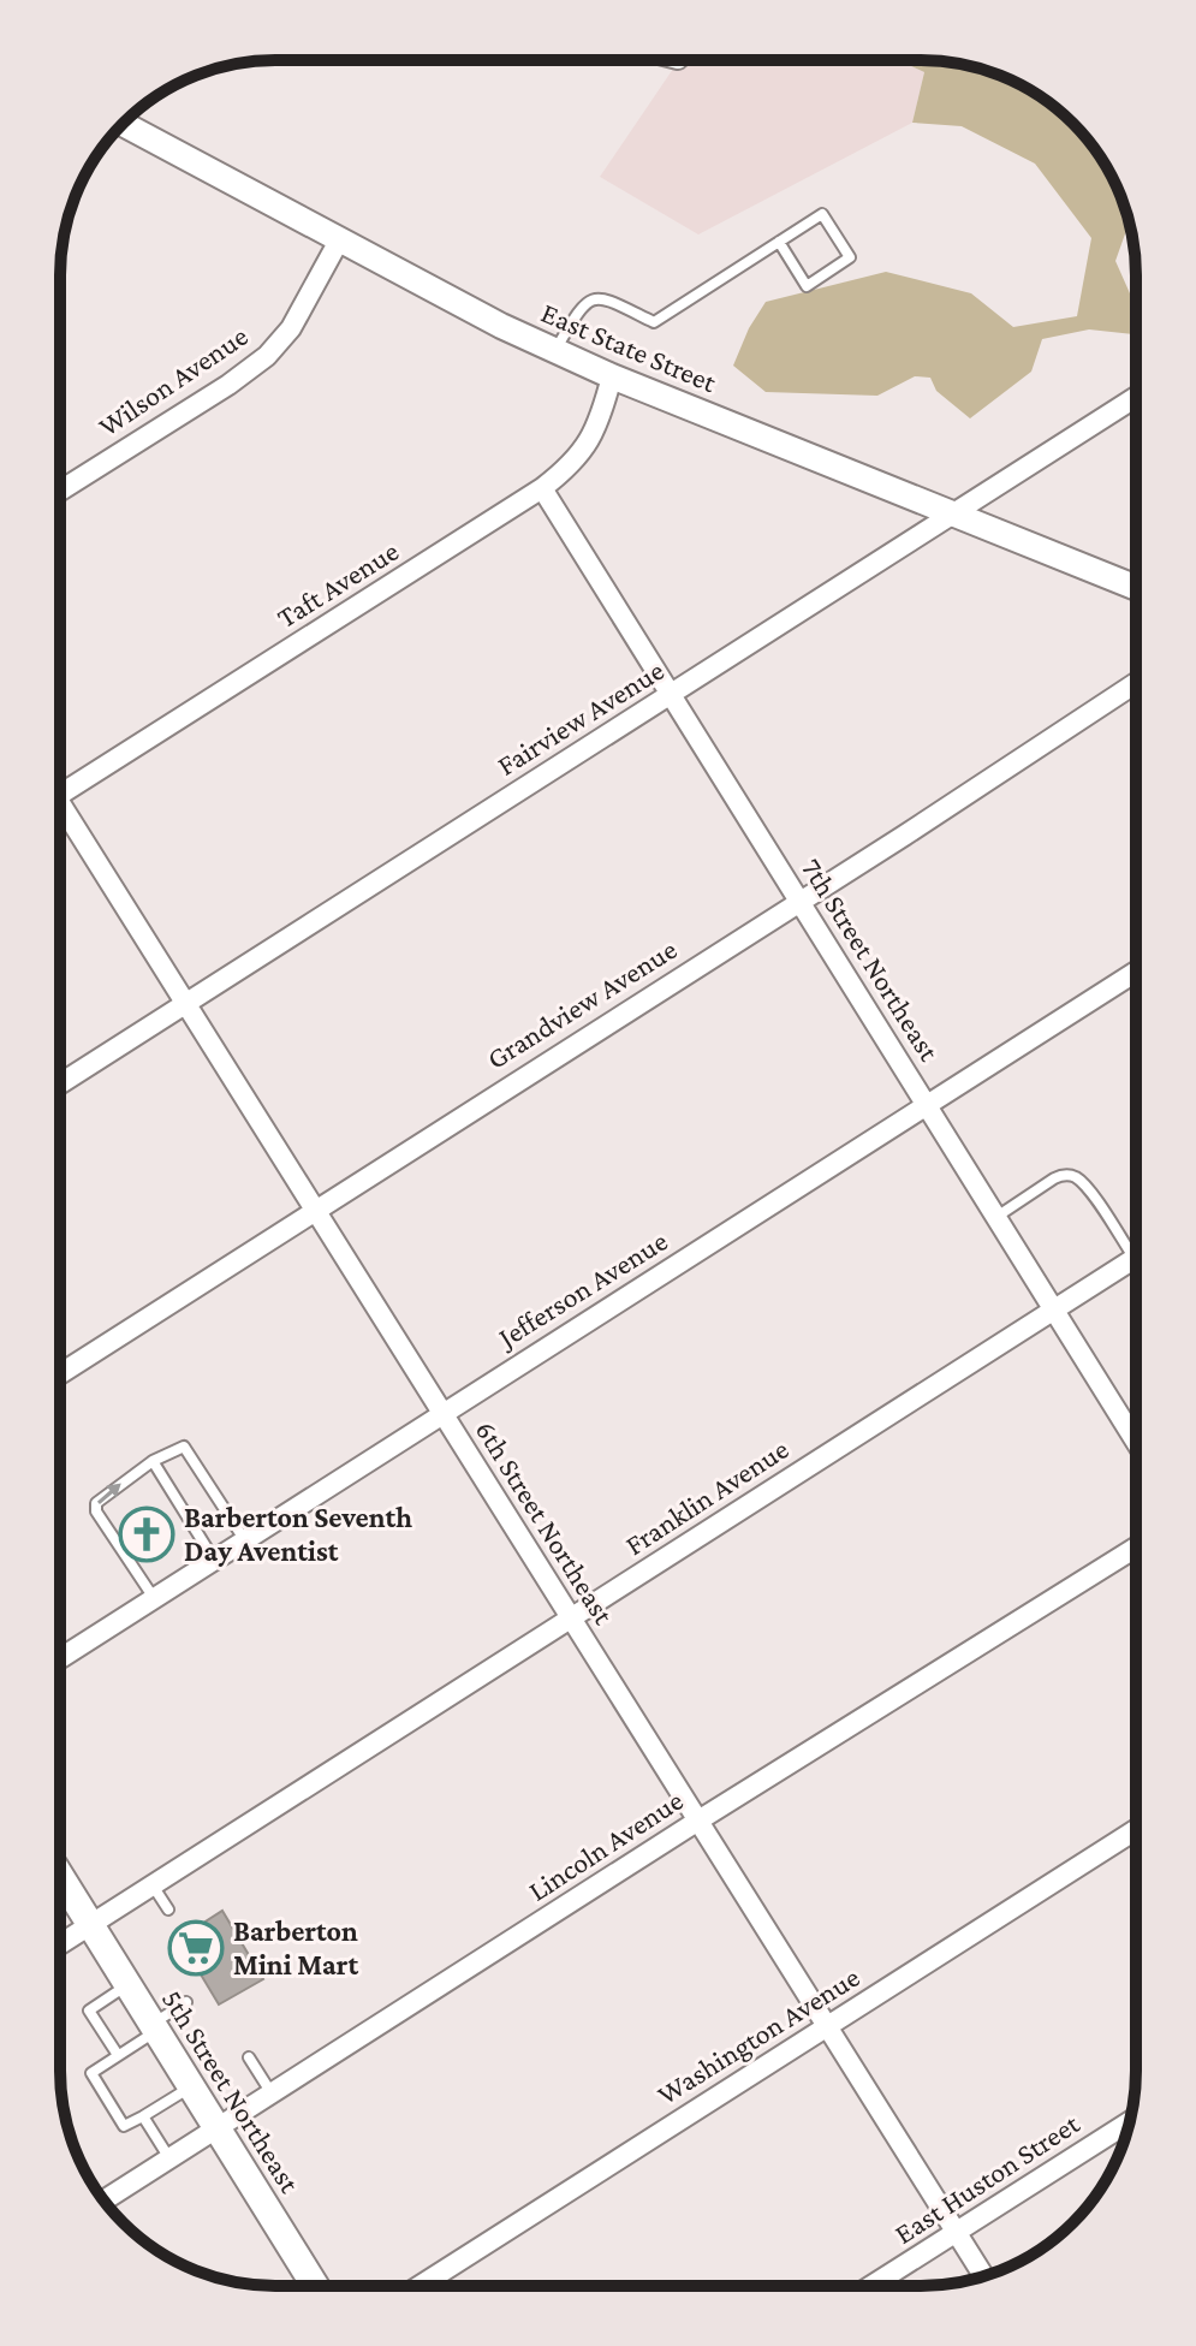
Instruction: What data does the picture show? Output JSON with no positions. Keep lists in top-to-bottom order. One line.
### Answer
{"streets":{"main road":["5th Street Northeast"],"street":["East State Street","Wilson Avenue","Taft Avenue","Fairview Avenue","7th Street Northeast","Grandview Avenue","Jefferson Avenue","Franklin Avenue","6th Street Northeast","Lincoln Avenue","Washington Avenue","East Huston Street"]},"crossings":[["East State Street","Wilson Avenue"],["East State Street","Taft Avenue"],["East State Street","Fairview Avenue"],["Taft Avenue","7th Street Northeast"],["Fairview Avenue","7th Street Northeast"],["Fairview Avenue","6th Street Northeast"],["7th Street Northeast","Grandview Avenue"],["7th Street Northeast","Jefferson Avenue"],["7th Street Northeast","Franklin Avenue"],["Grandview Avenue","6th Street Northeast"],["Jefferson Avenue","6th Street Northeast"],["Franklin Avenue","6th Street Northeast"],["Franklin Avenue","5th Street Northeast"],["6th Street Northeast","Lincoln Avenue"],["6th Street Northeast","Washington Avenue"],["6th Street Northeast","East Huston Street"],["Lincoln Avenue","5th Street Northeast"]],"places":{"church":["Barberton Seventh Day Aventist"],"supermarket":["Barberton Mini Mart"]}}
